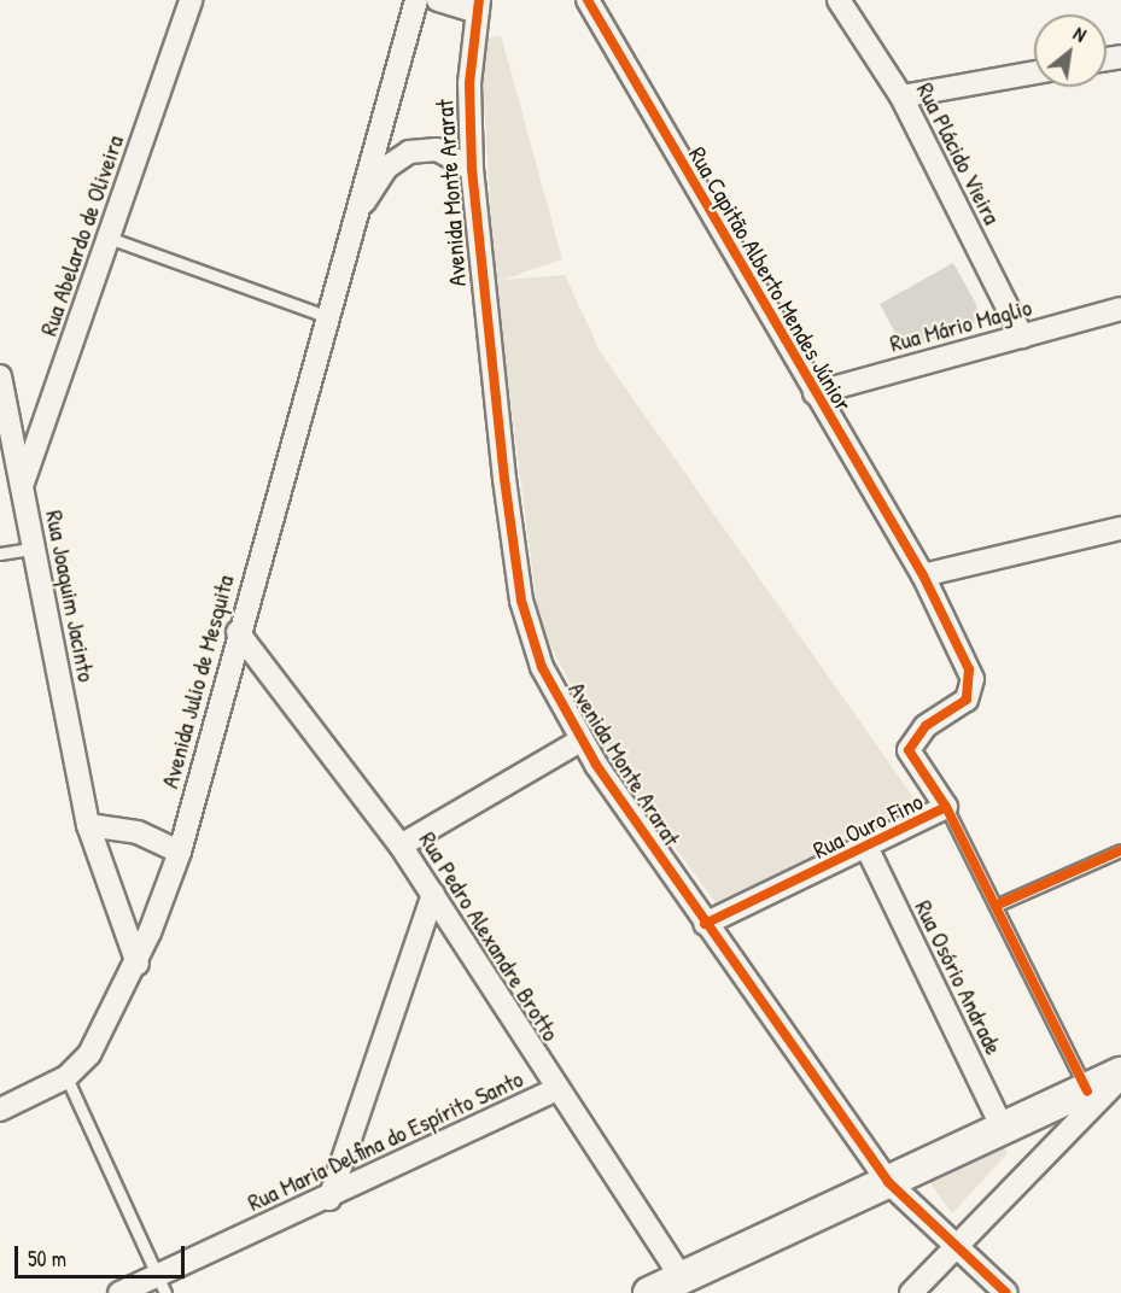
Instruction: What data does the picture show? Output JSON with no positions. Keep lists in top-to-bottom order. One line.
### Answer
{"streets":{"street":["Rua Plácido Vieira","Avenida Monte Ararat","Rua Abelardo de Oliveira","Rua Capitão Alberto Mendes Júnior","Rua Mário Maglio","Rua Joaquim Jacinto","Avenida Julio de Mesquita","Rua Ouro Fino","Rua Pedro Alexandre Brotto","Rua Osório Andrade","Rua Maria Delfina do Espírito Santo"]},"crossings":[["Rua Plácido Vieira","Rua Mário Maglio"],["Avenida Monte Ararat","Avenida Julio de Mesquita"],["Avenida Monte Ararat","Rua Ouro Fino"],["Rua Abelardo de Oliveira","Rua Joaquim Jacinto"],["Rua Capitão Alberto Mendes Júnior","Rua Mário Maglio"],["Rua Capitão Alberto Mendes Júnior","Rua Ouro Fino"],["Rua Joaquim Jacinto","Avenida Julio de Mesquita"],["Avenida Julio de Mesquita","Rua Pedro Alexandre Brotto"],["Rua Ouro Fino","Rua Osório Andrade"],["Rua Pedro Alexandre Brotto","Rua Maria Delfina do Espírito Santo"]],"scale_bar":"50 m","north":"top right"}
